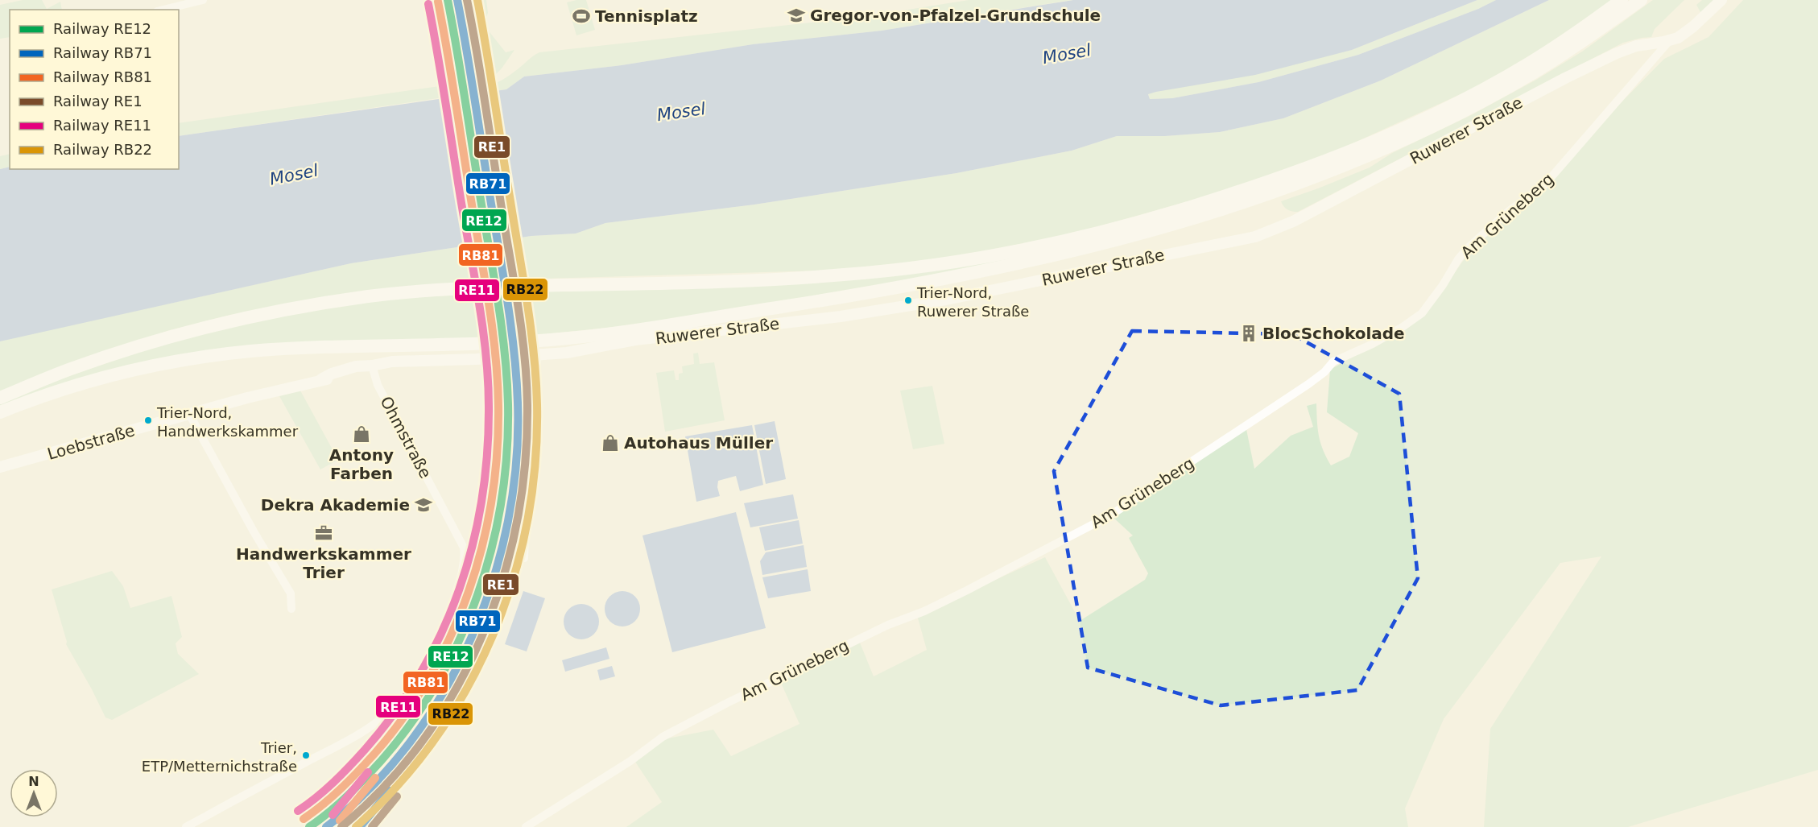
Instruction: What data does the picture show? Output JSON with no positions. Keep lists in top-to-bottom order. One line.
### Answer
{"streets":{"main road":["Ruwerer Straße","Loebstraße"],"street":["Am Grüneberg","Ohmstraße"]},"crossings":[["Ruwerer Straße","Am Grüneberg"],["Ruwerer Straße","Ohmstraße"],["Ruwerer Straße","Loebstraße"],["Ohmstraße","Loebstraße"]],"water":["Mosel"],"places":{"school or university":["Gregor-von-Pfalzel-Grundschule","Dekra Akademie"],"sports":["Tennisplatz"],"other":["Trier-Nord, Ruwerer Straße","Trier-Nord, Handwerkskammer","Trier, ETP/Metternichstraße"],"building":["BlocSchokolade"],"shop":["Antony Farben","Autohaus Müller"],"office":["Handwerkskammer Trier"]},"lines":["rail line RE12","rail line RB71","rail line RE1","rail line RB22","rail line RB81","rail line RE11"],"legend":["Railway RE12","Railway RB71","Railway RB81","Railway RE1","Railway RE11","Railway RB22"],"north":"top"}
